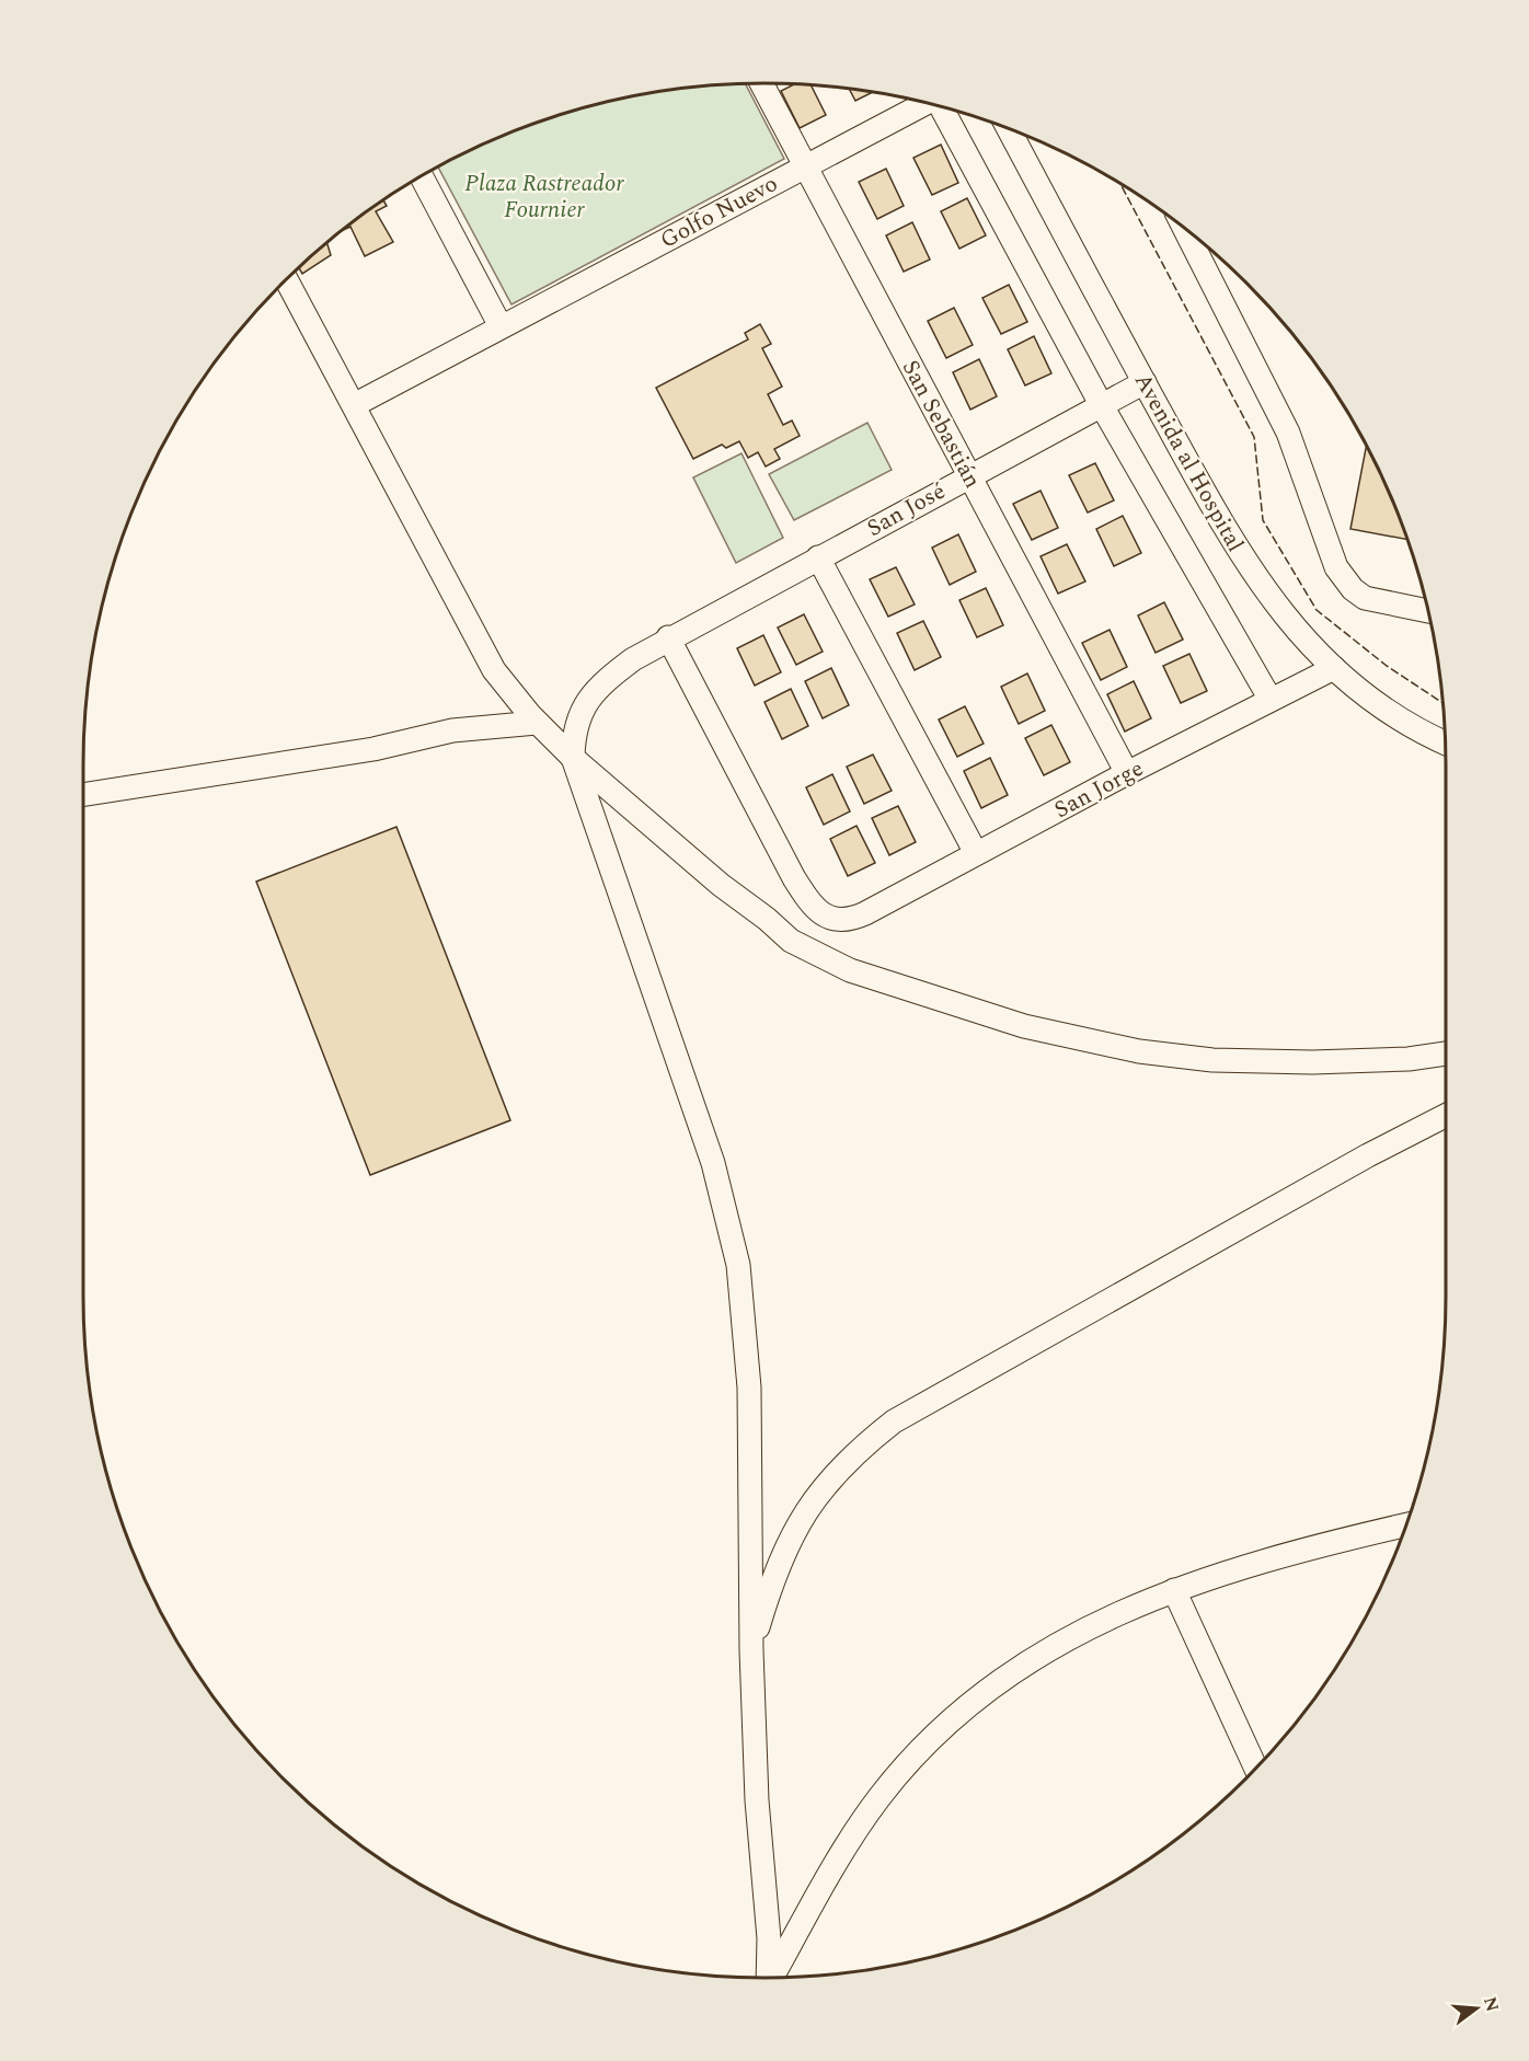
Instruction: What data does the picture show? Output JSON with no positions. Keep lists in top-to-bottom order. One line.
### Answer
{"streets":{"street":["Golfo Nuevo","San Sebastián","Avenida al Hospital","San José","San Jorge"]},"crossings":[["Golfo Nuevo","San Sebastián"],["San Sebastián","San José"],["San Sebastián","San Jorge"],["Avenida al Hospital","San José"],["Avenida al Hospital","San Jorge"],["San José","San Jorge"]],"parks":["Plaza Rastreador Fournier"],"north":"right"}
